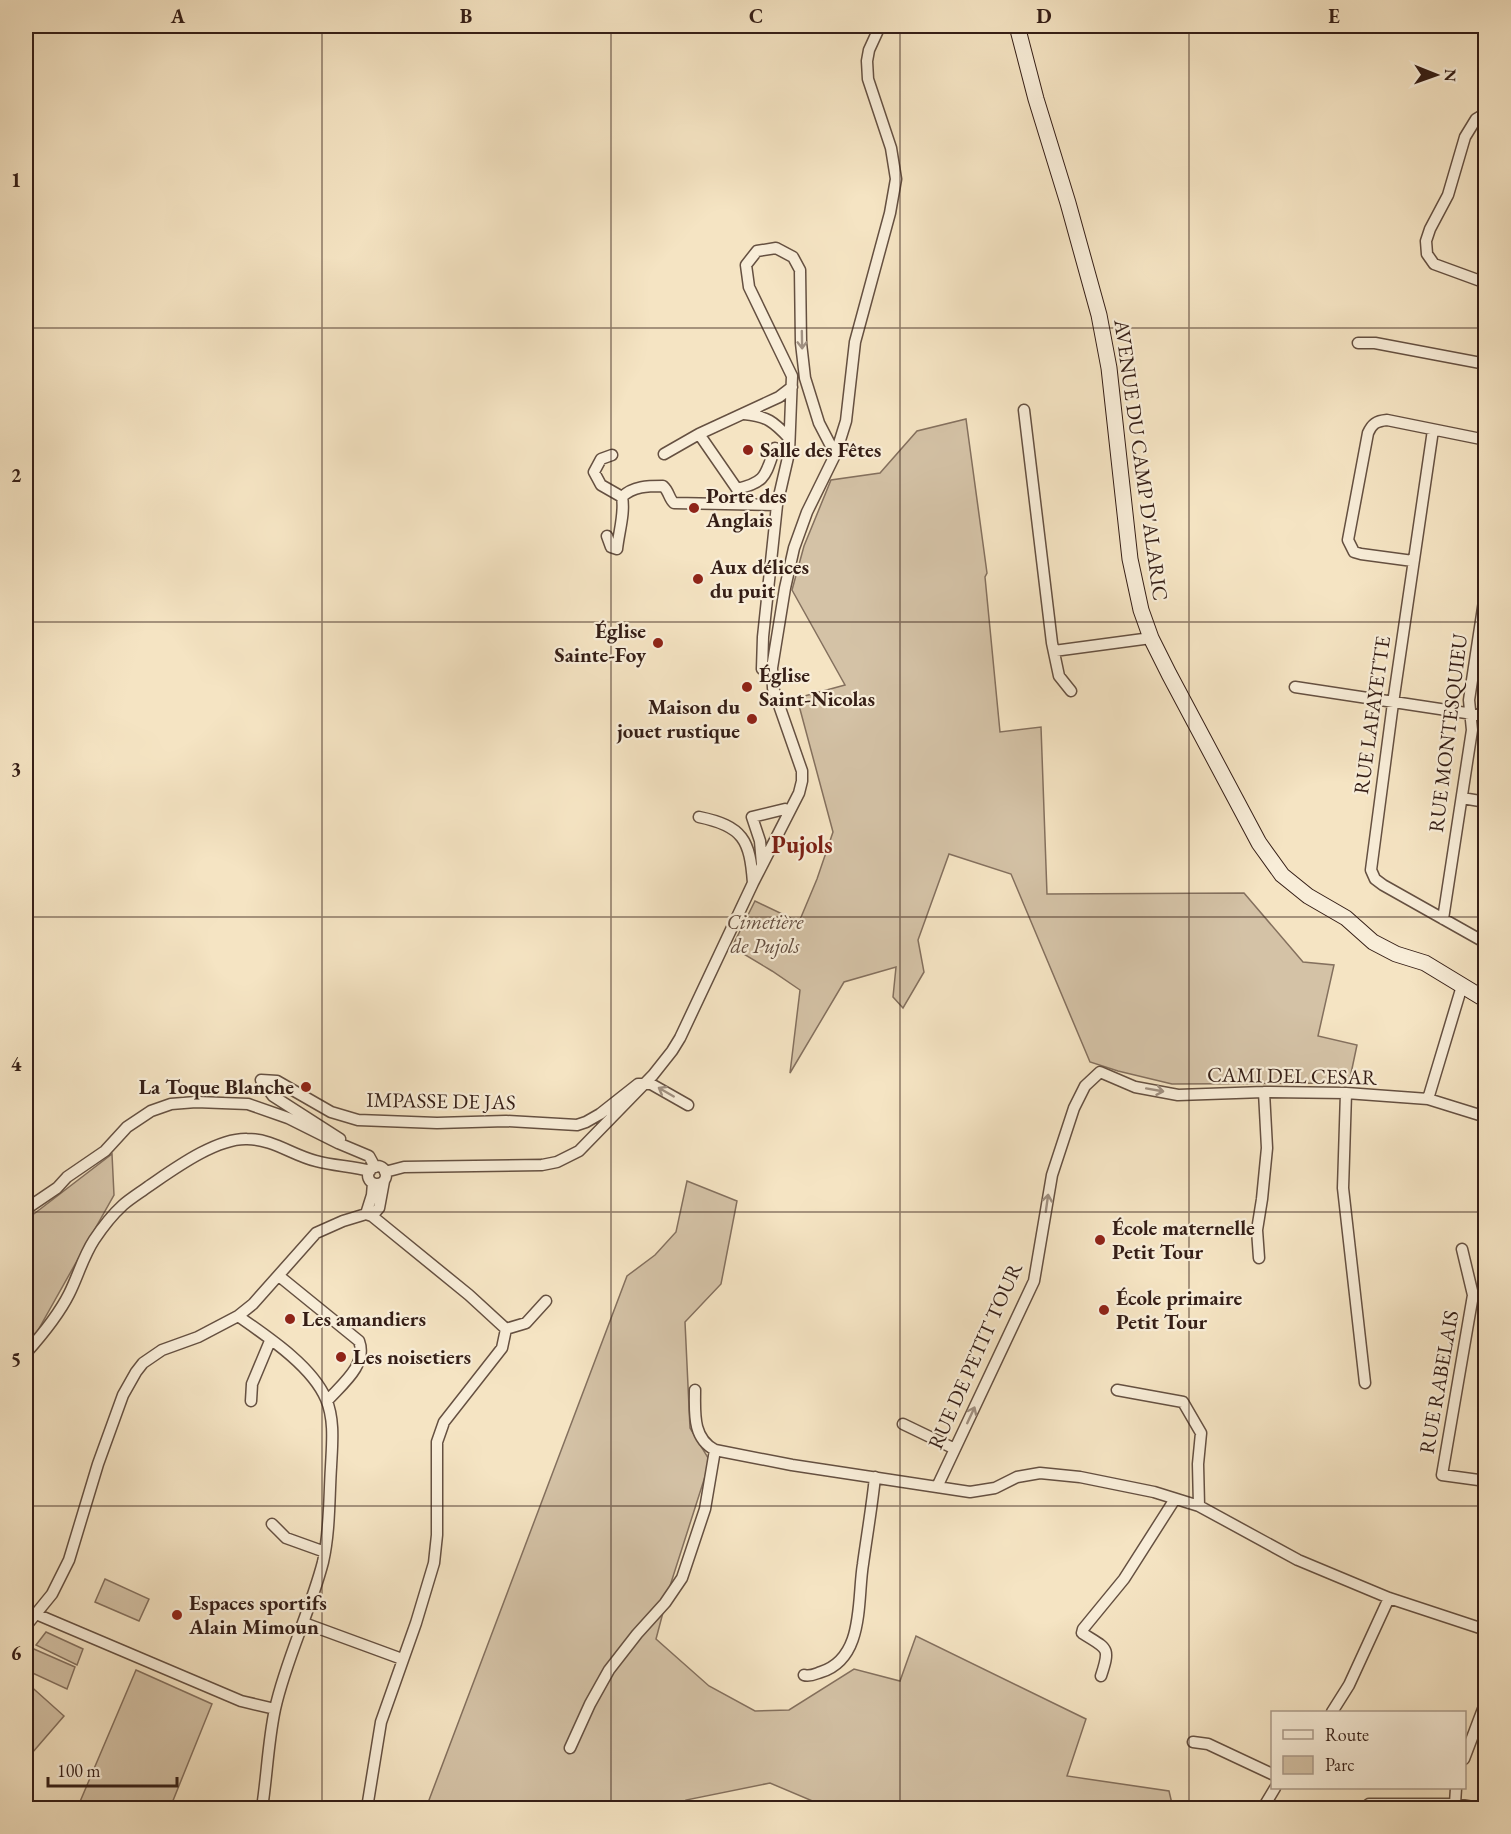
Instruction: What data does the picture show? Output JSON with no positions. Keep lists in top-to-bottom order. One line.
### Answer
{"streets":{"main road":["AVENUE DU CAMP D'ALARIC"],"street":["RUE LAFAYETTE","RUE MONTESQUIEU","CAMI DEL CESAR","IMPASSE DE JAS","RUE DE PETIT TOUR","RUE RABELAIS"]},"crossings":[["RUE LAFAYETTE","RUE MONTESQUIEU"],["CAMI DEL CESAR","RUE DE PETIT TOUR"]],"one_way":["CAMI DEL CESAR","RUE DE PETIT TOUR"],"districts":["Pujols"],"parks":["Cimetière de Pujols"],"places":["Salle des Fêtes","Porte des Anglais","Aux délices du puit","Église Sainte-Foy","Église Saint-Nicolas","Maison du jouet rustique","La Toque Blanche","École maternelle Petit Tour","École primaire Petit Tour","Les amandiers","Les noisetiers","Espaces sportifs Alain Mimoun"],"legend":["Route","Parc"],"scale_bar":"100 m","north":"right","grid":{"columns":["A","B","C","D","E"],"rows":["1","2","3","4","5","6"]}}
